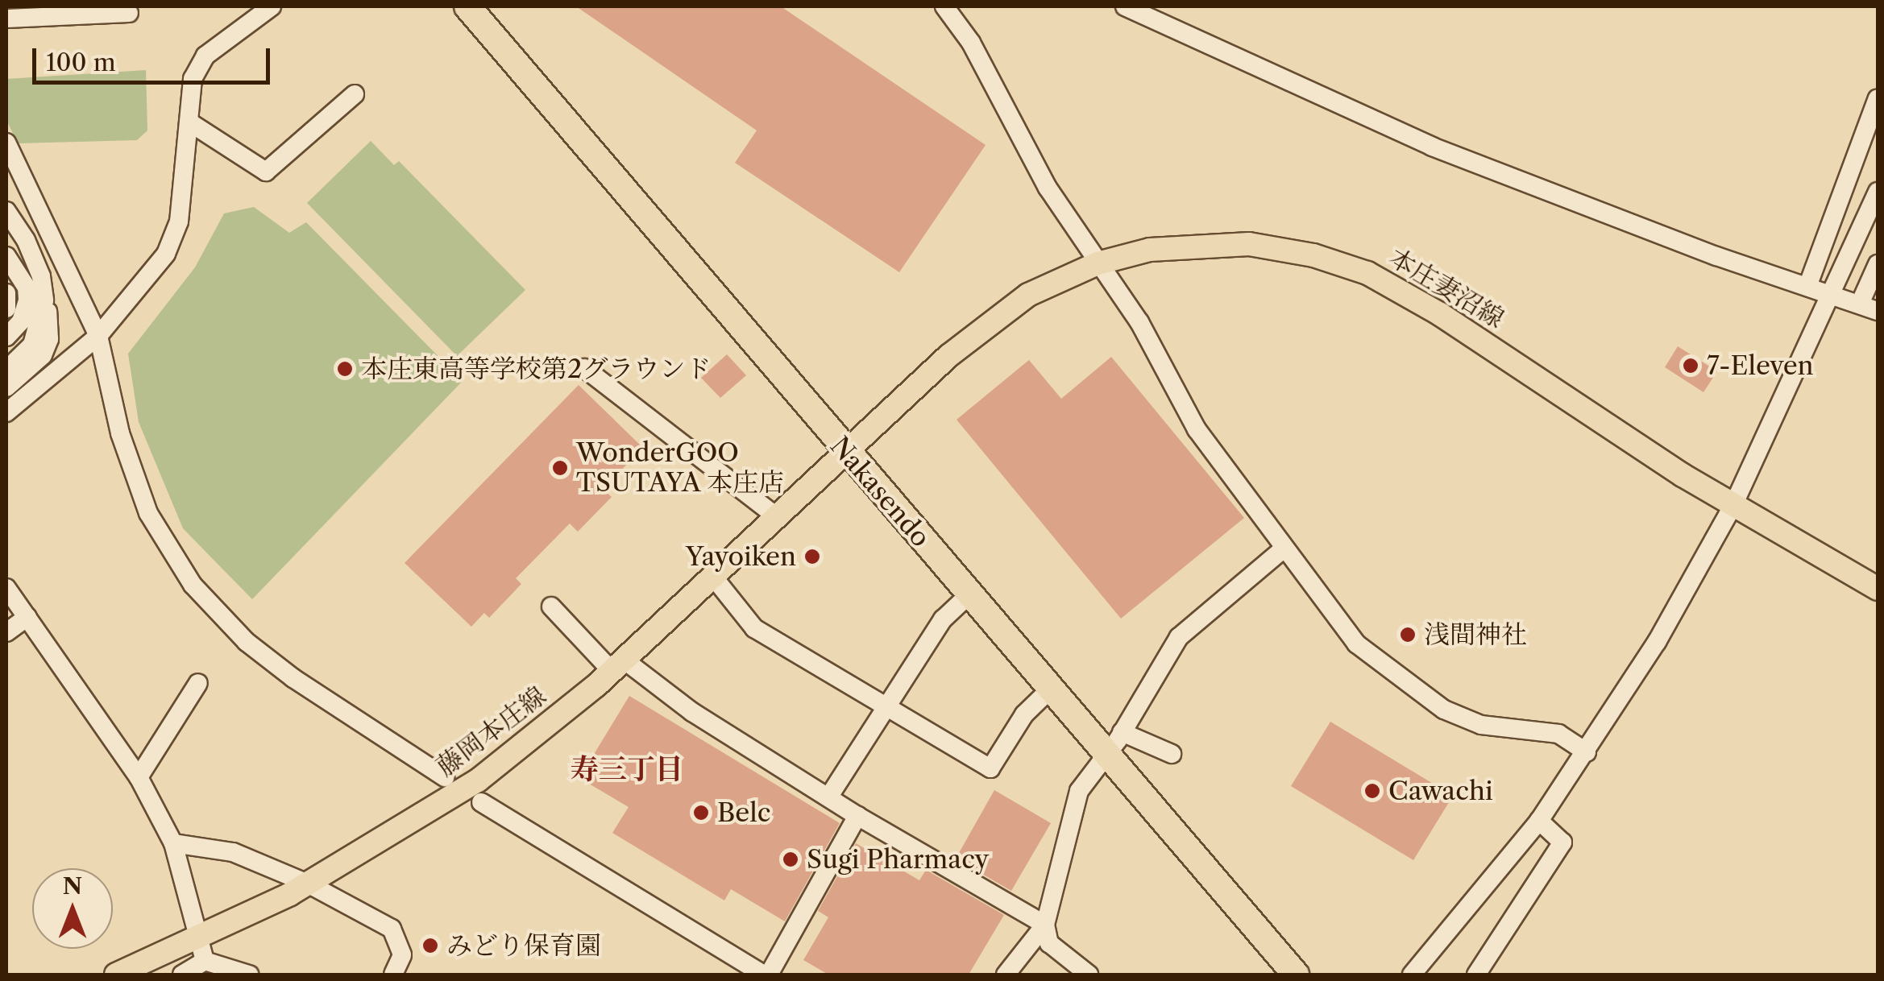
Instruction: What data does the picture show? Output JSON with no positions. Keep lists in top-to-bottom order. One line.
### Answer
{"streets":{"highway":["Nakasendo"],"main road":["本庄妻沼線","藤岡本庄線"]},"crossings":[["本庄妻沼線","Nakasendo"],["本庄妻沼線","藤岡本庄線"],["Nakasendo","藤岡本庄線"]],"districts":["寿三丁目"],"places":["7-Eleven","本庄東高等学校第2グラウンド","WonderGOO TSUTAYA 本庄店","Yayoiken","浅間神社","Cawachi","Belc","Sugi Pharmacy","みどり保育園"],"scale_bar":"100 m","north":"top"}
